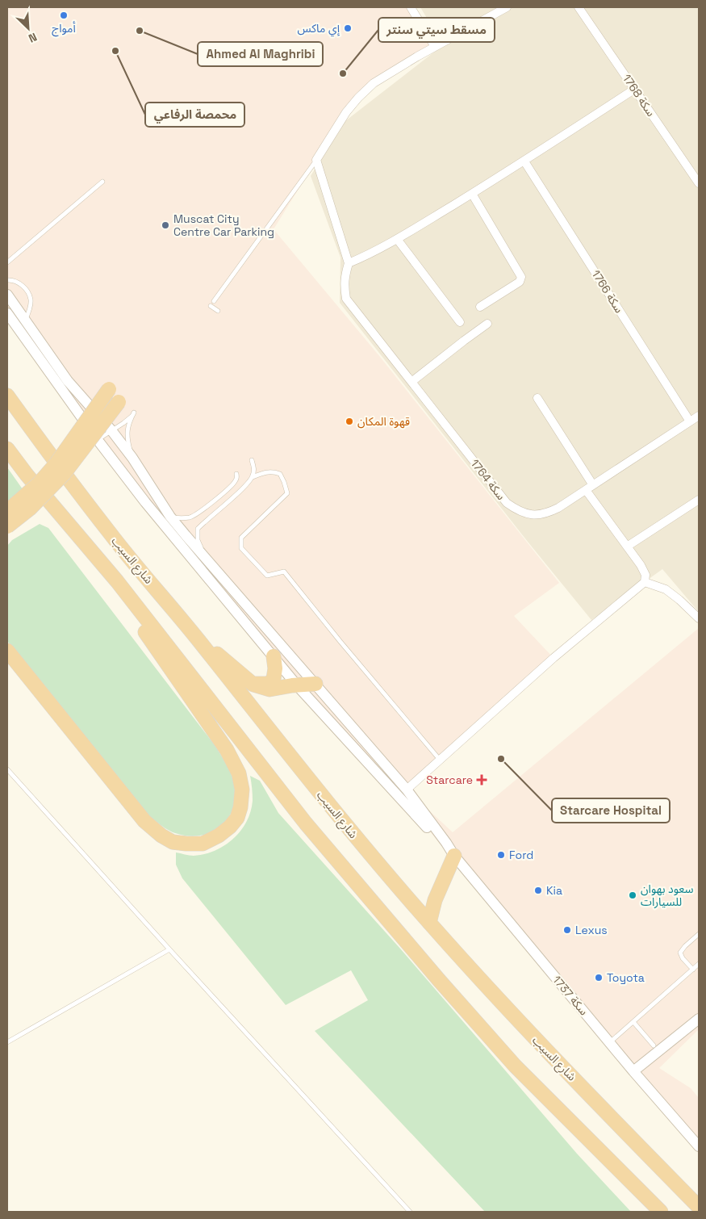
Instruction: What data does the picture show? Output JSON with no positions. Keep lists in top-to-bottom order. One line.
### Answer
{"streets":{"highway":["شارع السيب"],"street":["سكة 1768","سكة 1766","سكة 1764","سكة 1737"]},"crossings":[["سكة 1766","سكة 1764"]],"places":{"other":["أمواج","إي ماكس","Ahmed Al Maghribi","محمصة الرفاعي","مسقط سيتي سنتر","Muscat City Centre Car Parking","قهوة المكان","Starcare Hospital","Ford","Kia","سعود بهوان للسيارات","Lexus","Toyota"],"health":["Starcare"]},"north":"bottom right"}
